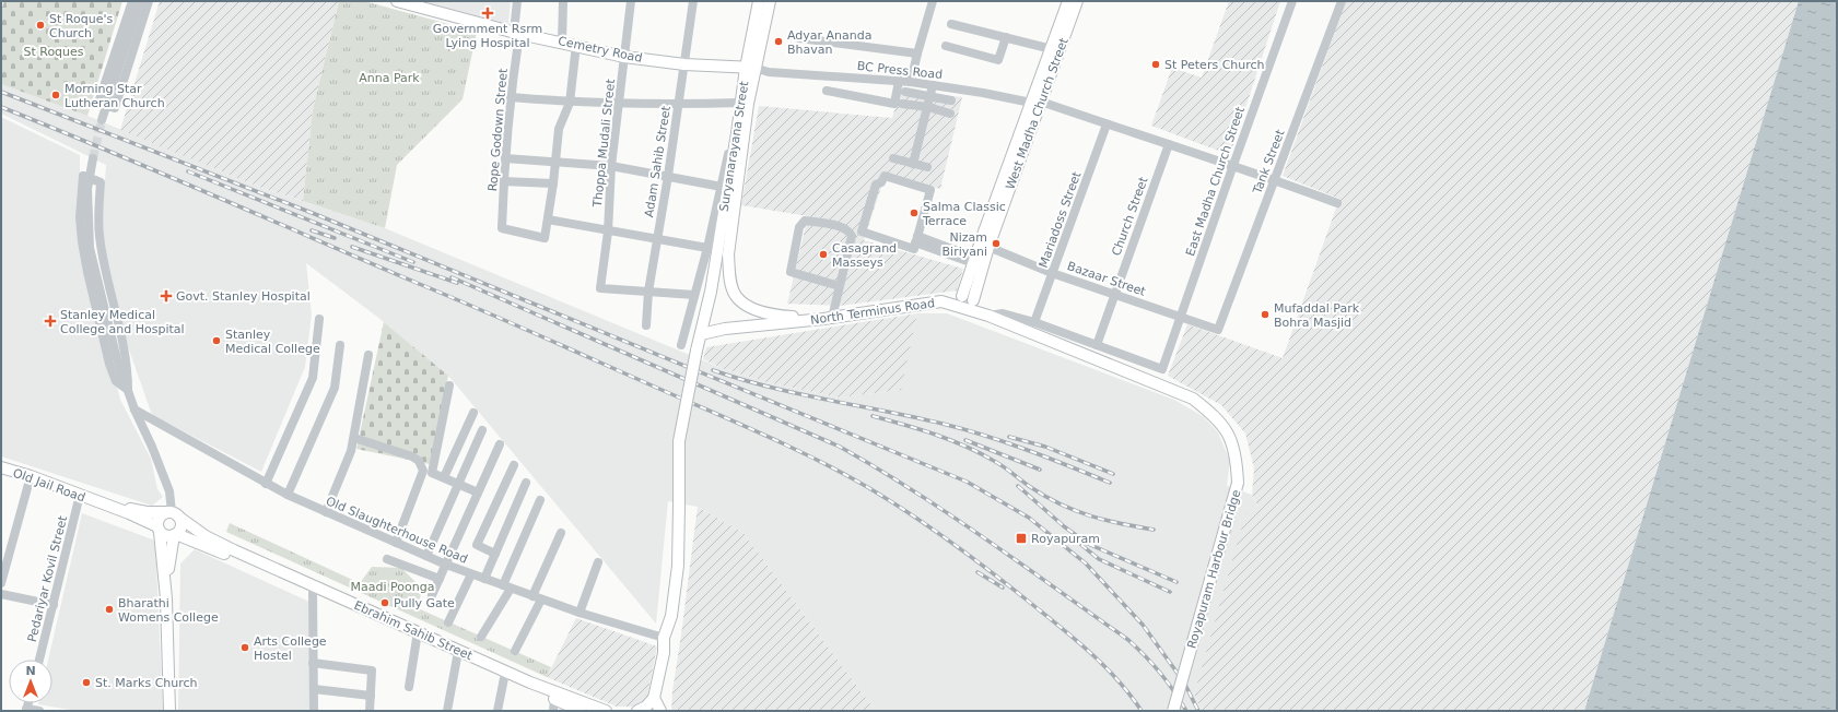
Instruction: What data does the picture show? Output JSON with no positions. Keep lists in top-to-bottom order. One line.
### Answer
{"streets":{"main road":["Cemetry Road","West Madha Church Street","Suryanarayana Street","North Terminus Road","Old Jail Road","Royapuram Harbour Bridge","Ebrahim Sahib Street"],"street":["BC Press Road","Rope Godown Street","Thoppa Mudali Street","Adam Sahib Street","Tank Street","East Madha Church Street","Church Street","Mariadoss Street","Bazaar Street","Old Slaughterhouse Road","Pedariyar Kovil Street"]},"crossings":[["Cemetry Road","BC Press Road"],["Cemetry Road","Rope Godown Street"],["Cemetry Road","Thoppa Mudali Street"],["Cemetry Road","Suryanarayana Street"],["Cemetry Road","Adam Sahib Street"],["BC Press Road","West Madha Church Street"],["BC Press Road","Suryanarayana Street"],["BC Press Road","Tank Street"],["BC Press Road","East Madha Church Street"],["BC Press Road","Church Street"],["BC Press Road","Mariadoss Street"],["West Madha Church Street","Bazaar Street"],["Thoppa Mudali Street","Adam Sahib Street"],["Suryanarayana Street","North Terminus Road"],["Suryanarayana Street","Old Slaughterhouse Road"],["Tank Street","Bazaar Street"],["East Madha Church Street","Church Street"],["East Madha Church Street","Bazaar Street"],["Church Street","Bazaar Street"],["Mariadoss Street","Bazaar Street"],["North Terminus Road","Royapuram Harbour Bridge"],["Old Jail Road","Pedariyar Kovil Street"],["Old Jail Road","Ebrahim Sahib Street"]],"parks":["St Roques","Anna Park","Maadi Poonga"],"places":{"health":["Government Rsrm Lying Hospital","Govt. Stanley Hospital","Stanley Medical College and Hospital"],"other":["St Roque's Church","Adyar Ananda Bhavan","St Peters Church","Morning Star Lutheran Church","Salma Classic Terrace","Nizam Biriyani","Casagrand Masseys","Mufaddal Park Bohra Masjid","Stanley Medical College","Pully Gate","Bharathi Womens College","Arts College Hostel","St. Marks Church"],"transit":["Royapuram"]},"north":"top"}
